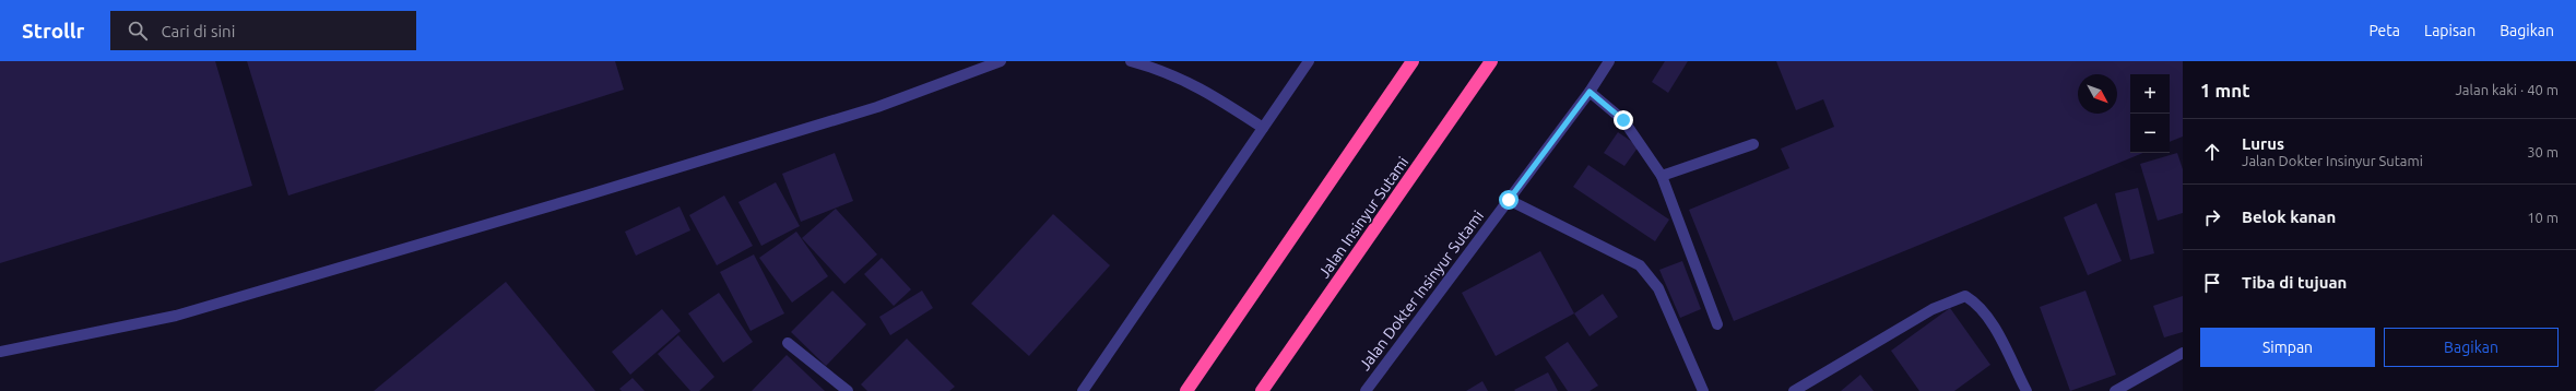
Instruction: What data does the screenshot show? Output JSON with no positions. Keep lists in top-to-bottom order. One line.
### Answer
{"streets":{"highway":["Jalan Insinyur Sutami"],"street":["Jalan Dokter Insinyur Sutami"]},"north":"bottom right","page":{"header":"Strollr","search":"Cari di sini","nav":["Peta","Lapisan","Bagikan"],"heading":["1 mnt","Jalan kaki · 40 m"],"map_buttons":["+","−"],"list":[["Lurus","Jalan Dokter Insinyur Sutami","30 m"],["Belok kanan","10 m"],"Tiba di tujuan"],"buttons":["Simpan","Bagikan"]}}
